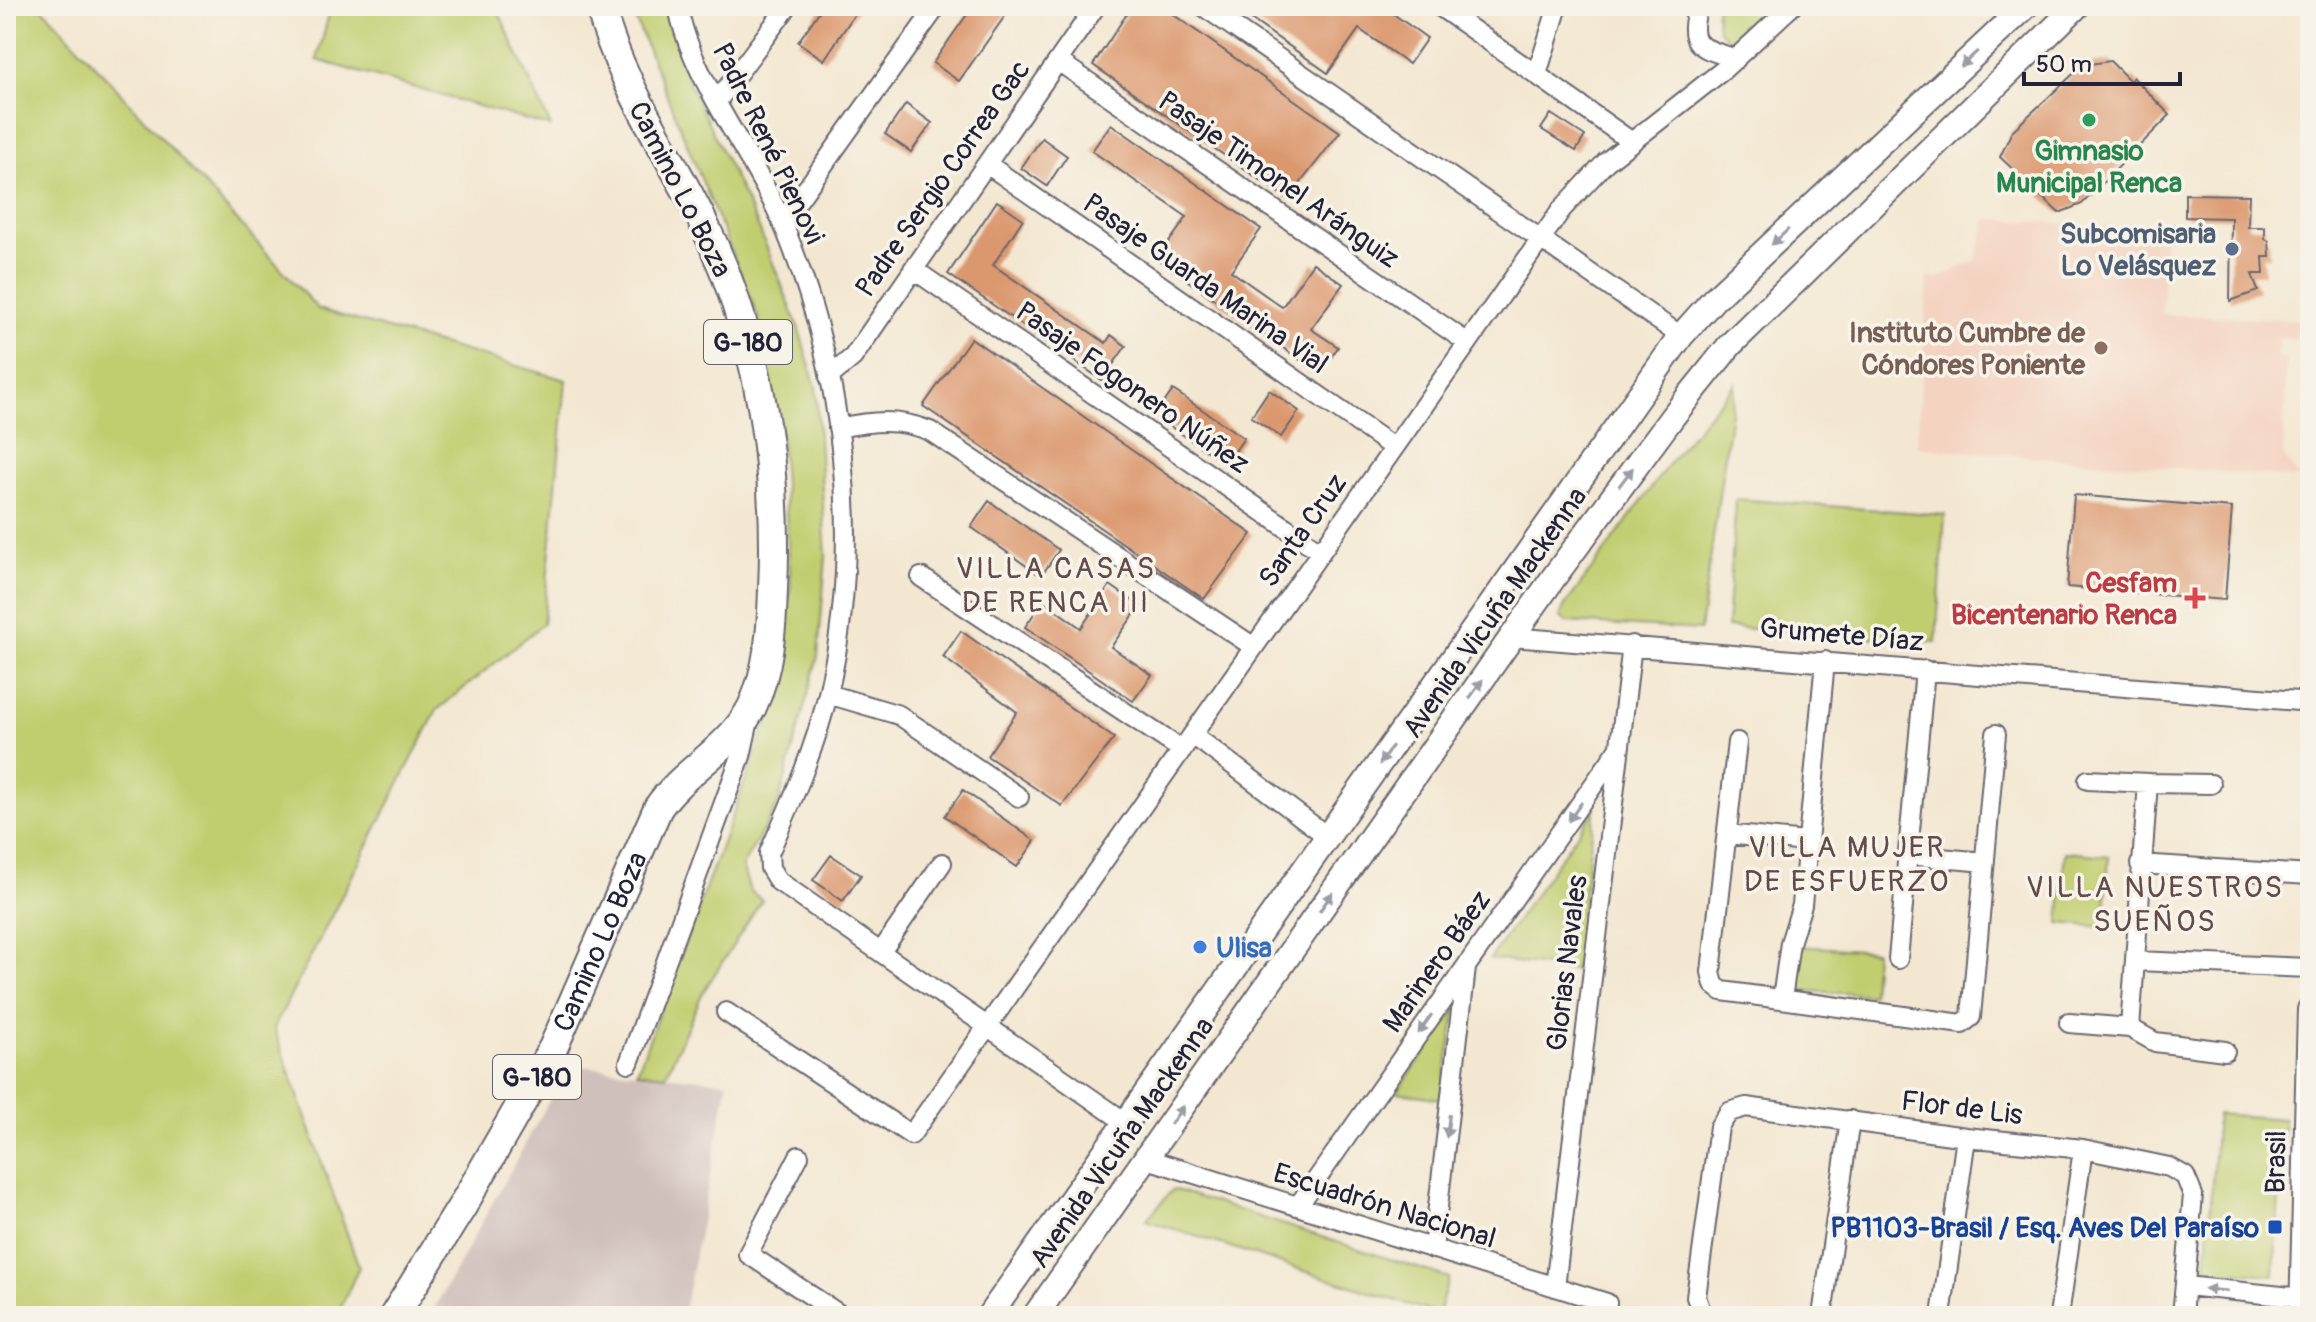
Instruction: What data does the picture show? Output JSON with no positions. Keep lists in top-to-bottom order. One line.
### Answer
{"streets":{"main road":["Camino Lo Boza","G-180"],"street":["Padre René Pienovi","Padre Sergio Correa Gac","Pasaje Timonel Aránguiz","Pasaje Guarda Marina Vial","Pasaje Fogonero Núñez","Santa Cruz","Avenida Vicuña Mackenna","Grumete Díaz","Marinero Báez","Glorias Navales","Flor de Lis","Brasil","Escuadrón Nacional"]},"crossings":[["Padre René Pienovi","Padre Sergio Correa Gac"],["Padre René Pienovi","Santa Cruz"],["Padre René Pienovi","Avenida Vicuña Mackenna"],["Padre Sergio Correa Gac","Pasaje Timonel Aránguiz"],["Padre Sergio Correa Gac","Pasaje Guarda Marina Vial"],["Padre Sergio Correa Gac","Pasaje Fogonero Núñez"],["Pasaje Timonel Aránguiz","Santa Cruz"],["Pasaje Guarda Marina Vial","Santa Cruz"],["Pasaje Fogonero Núñez","Santa Cruz"],["Avenida Vicuña Mackenna","Grumete Díaz"],["Avenida Vicuña Mackenna","Escuadrón Nacional"],["Grumete Díaz","Glorias Navales"],["Marinero Báez","Glorias Navales"],["Marinero Báez","Escuadrón Nacional"],["Glorias Navales","Escuadrón Nacional"]],"one_way":["Marinero Báez"],"districts":["VILLA CASAS DE RENCA III","VILLA MUJER DE ESFUERZO","VILLA NUESTROS SUEÑOS"],"places":{"other":["Gimnasio Municipal Renca","Subcomisaria Lo Velásquez","Instituto Cumbre de Cóndores Poniente","Ulisa"],"health":["Cesfam Bicentenario Renca"],"transit":["PB1103-Brasil / Esq. Aves Del Paraíso"]},"scale_bar":"50 m"}
